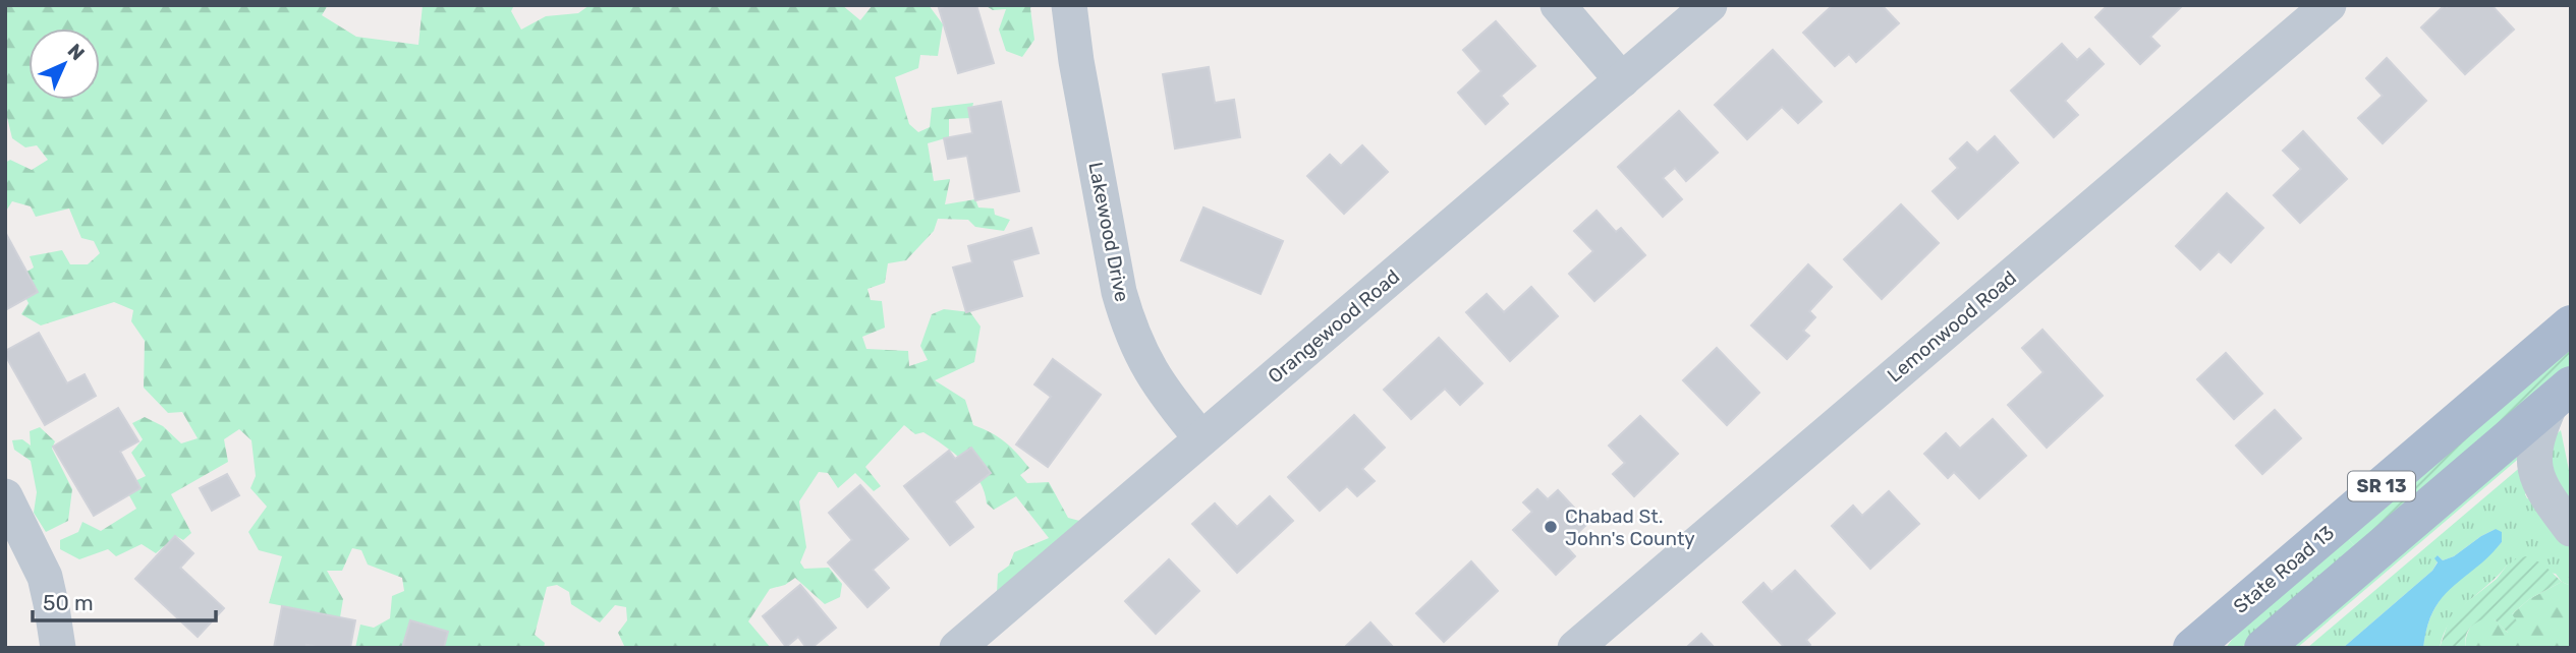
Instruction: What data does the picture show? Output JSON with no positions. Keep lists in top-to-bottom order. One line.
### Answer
{"streets":{"main road":["SR 13","State Road 13"],"street":["Lakewood Drive","Orangewood Road","Lemonwood Road"]},"crossings":[["Lakewood Drive","Orangewood Road"]],"places":["Chabad St. John's County"],"scale_bar":"50 m","north":"top right"}
